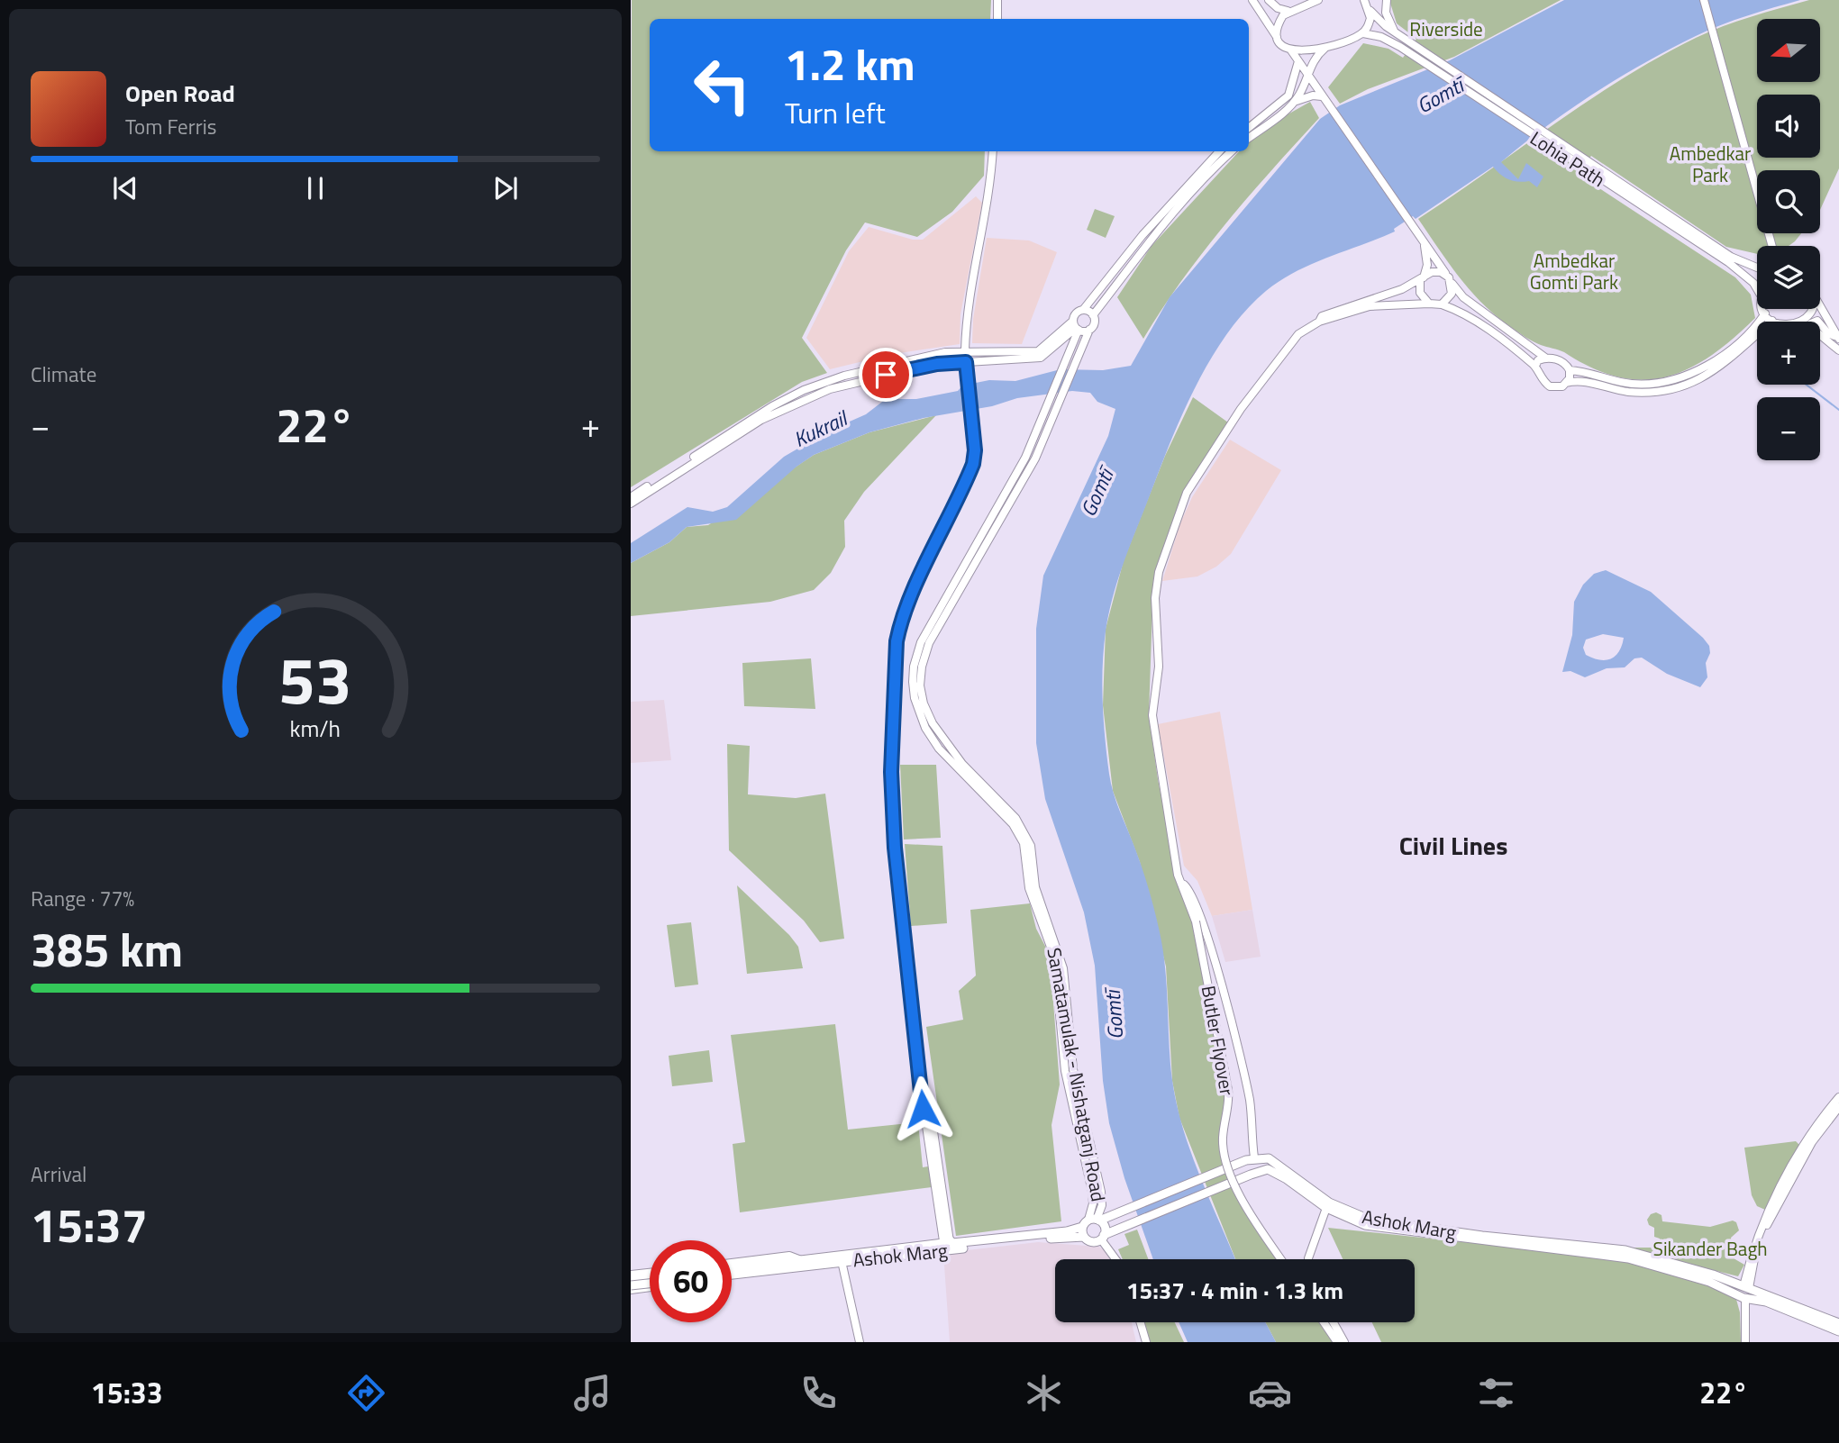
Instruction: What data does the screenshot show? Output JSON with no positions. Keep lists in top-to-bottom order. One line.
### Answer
{"streets":{"main road":["Ashok Marg"],"street":["Lohia Path","Butler Flyover","Samatamulak - Nishatganj Road"]},"crossings":[["Samatamulak - Nishatganj Road","Ashok Marg"]],"districts":["Civil Lines"],"water":["Gomtī","Kukrail"],"parks":["Riverside","Ambedkar Park","Ambedkar Gomti Park","Sikander Bagh"],"north":"left","page":{"map_buttons":["+","−"],"turn":["1.2 km","Turn left"],"song":["Open Road","Tom Ferris"],"tile":["Climate",["Range · 77%","385 km"],["Arrival","15:37"]],"heat":["−","22°","+"],"limit":"60","trip":"15:37 · 4 min · 1.3 km","tabs":["15:33","22°"],"gauge":["53","km/h"]}}
